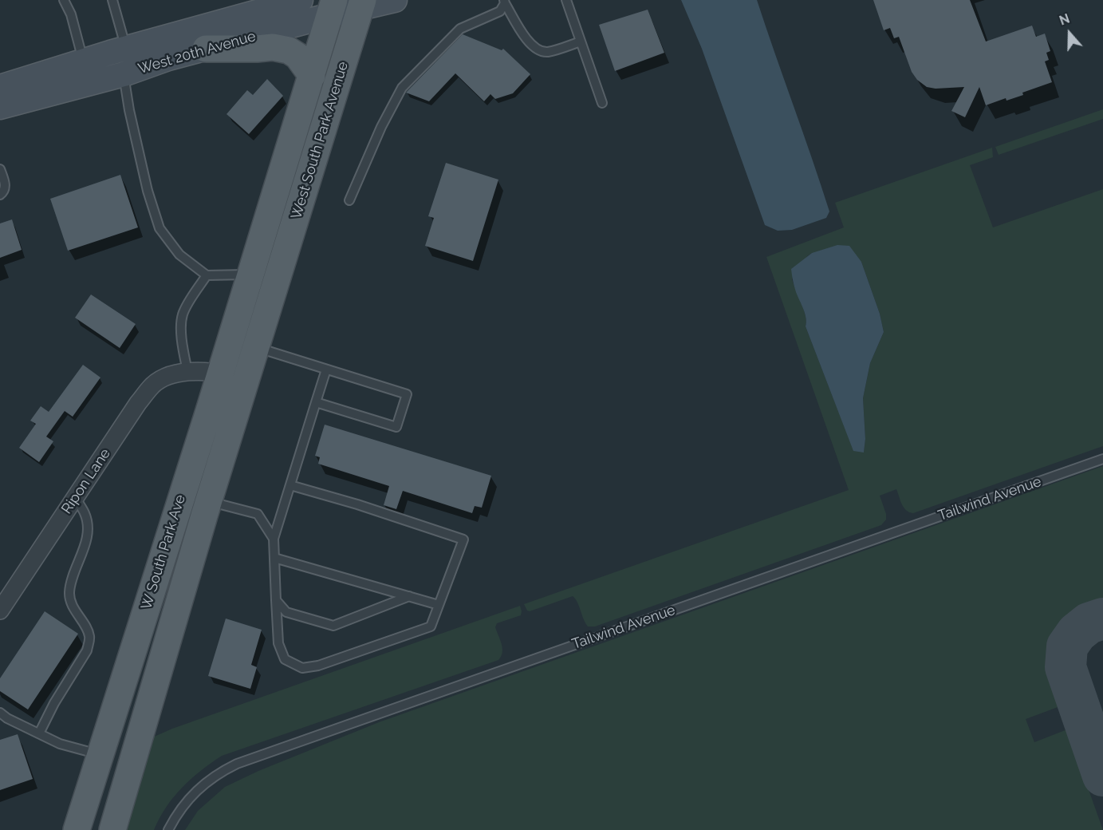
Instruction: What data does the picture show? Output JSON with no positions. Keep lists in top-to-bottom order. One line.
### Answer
{"streets":{"main road":["West South Park Avenue","W South Park Ave"],"street":["West 20th Avenue","Ripon Lane"],"lane":["Tailwind Avenue"]},"crossings":[["West 20th Avenue","West South Park Avenue"],["West South Park Avenue","W South Park Ave"]],"north":"top"}
